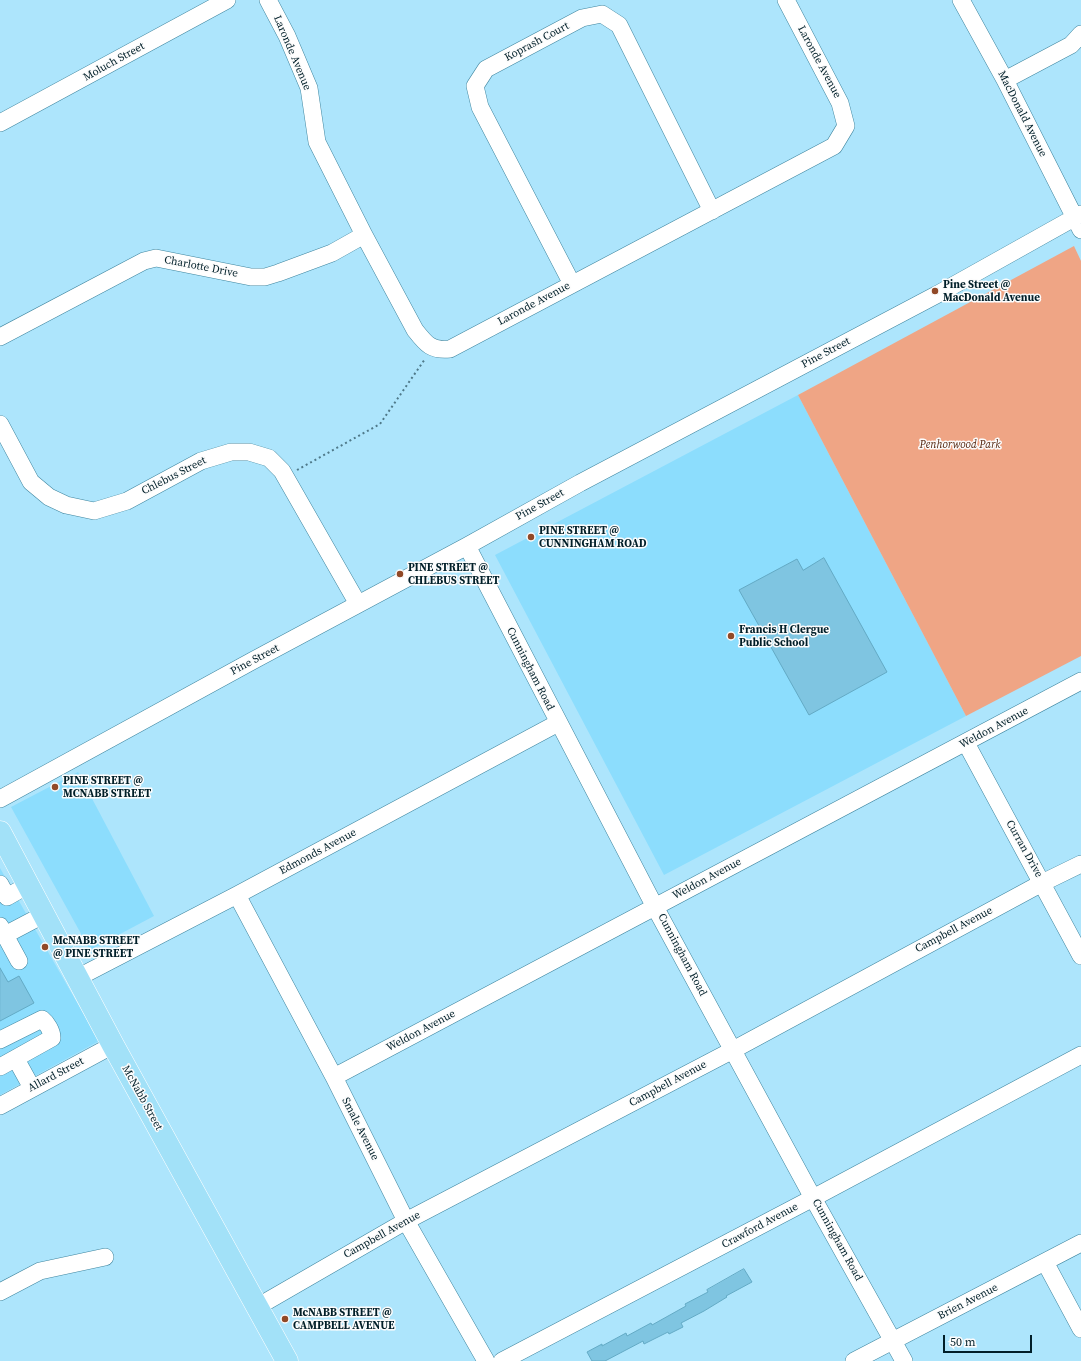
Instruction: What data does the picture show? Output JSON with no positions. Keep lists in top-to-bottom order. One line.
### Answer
{"streets":{"main road":["McNabb Street"],"street":["Koprash Court","Laronde Avenue","Moluch Street","MacDonald Avenue","Charlotte Drive","Pine Street","Chlebus Street","Cunningham Road","Weldon Avenue","Curran Drive","Edmonds Avenue","Campbell Avenue","Allard Street","Smale Avenue","Crawford Avenue","Brien Avenue"]},"crossings":[["Koprash Court","Laronde Avenue"],["Laronde Avenue","Charlotte Drive"],["MacDonald Avenue","Pine Street"],["Pine Street","Chlebus Street"],["Pine Street","Cunningham Road"],["Cunningham Road","Weldon Avenue"],["Cunningham Road","Edmonds Avenue"],["Cunningham Road","Campbell Avenue"],["Cunningham Road","Crawford Avenue"],["Cunningham Road","Brien Avenue"],["Weldon Avenue","Curran Drive"],["Weldon Avenue","Smale Avenue"],["Curran Drive","Campbell Avenue"],["Edmonds Avenue","McNabb Street"],["Edmonds Avenue","Smale Avenue"],["Campbell Avenue","McNabb Street"],["Campbell Avenue","Smale Avenue"],["Allard Street","McNabb Street"]],"parks":["Penhorwood Park"],"places":["Pine Street @ MacDonald Avenue","PINE STREET @ CUNNINGHAM ROAD","PINE STREET @ CHLEBUS STREET","Francis H Clergue Public School","PINE STREET @ MCNABB STREET","McNABB STREET @ PINE STREET","McNABB STREET @ CAMPBELL AVENUE"],"scale_bar":"50 m"}
